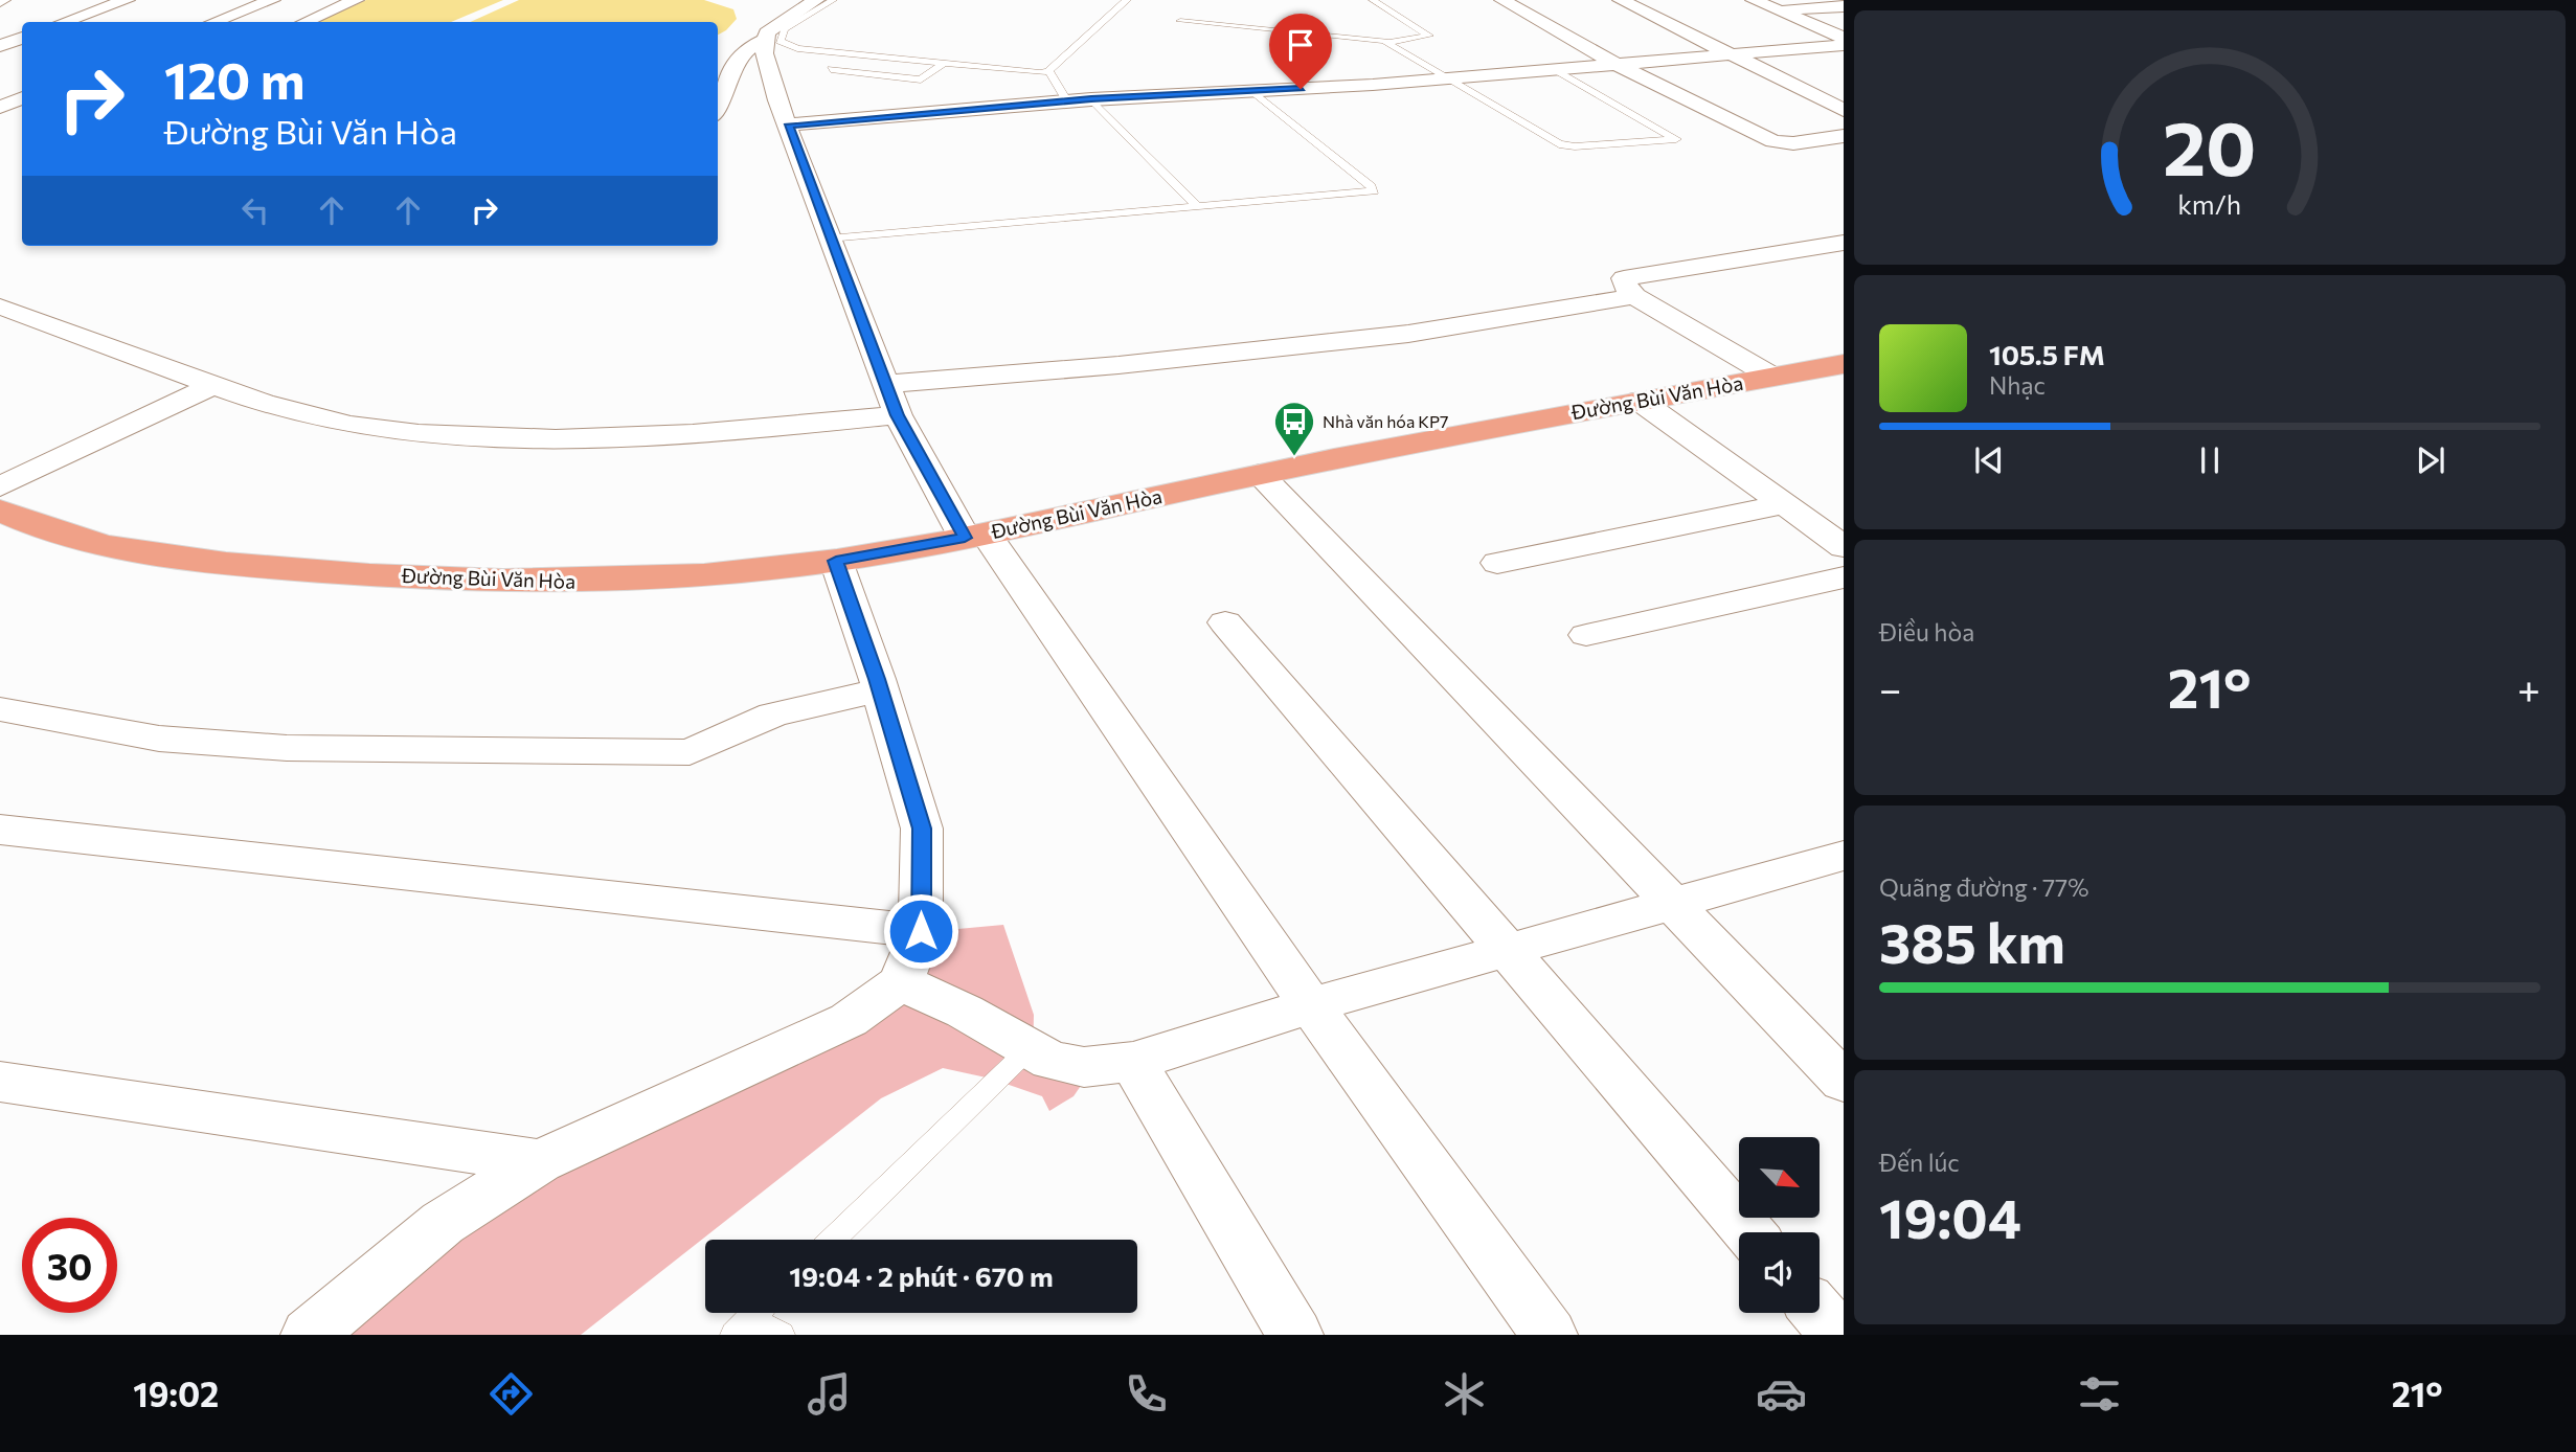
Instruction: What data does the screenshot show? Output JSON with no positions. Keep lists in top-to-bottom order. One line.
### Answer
{"streets":{"main road":["Đường Bùi Văn Hòa"]},"places":{"bus stop":["Nhà văn hóa KP7"]},"north":"bottom right","page":{"turn":["120 m","Đường Bùi Văn Hòa"],"song":["105.5 FM","Nhạc"],"tile":["Điều hòa",["Quãng đường · 77%","385 km"],["Đến lúc","19:04"]],"heat":["−","21°","+"],"limit":"30","trip":"19:04 · 2 phút · 670 m","tabs":["19:02","21°"],"gauge":["20","km/h"]}}
